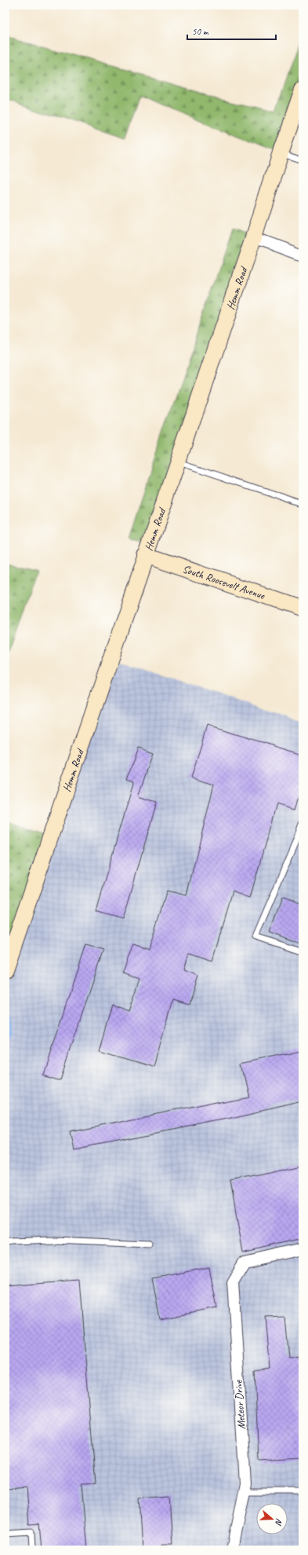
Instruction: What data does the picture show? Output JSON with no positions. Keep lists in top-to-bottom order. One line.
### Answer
{"streets":{"street":["Hemm Road","South Roosevelt Avenue","Meteor Drive"]},"crossings":[["Hemm Road","South Roosevelt Avenue"]],"scale_bar":"50 m","north":"right"}
